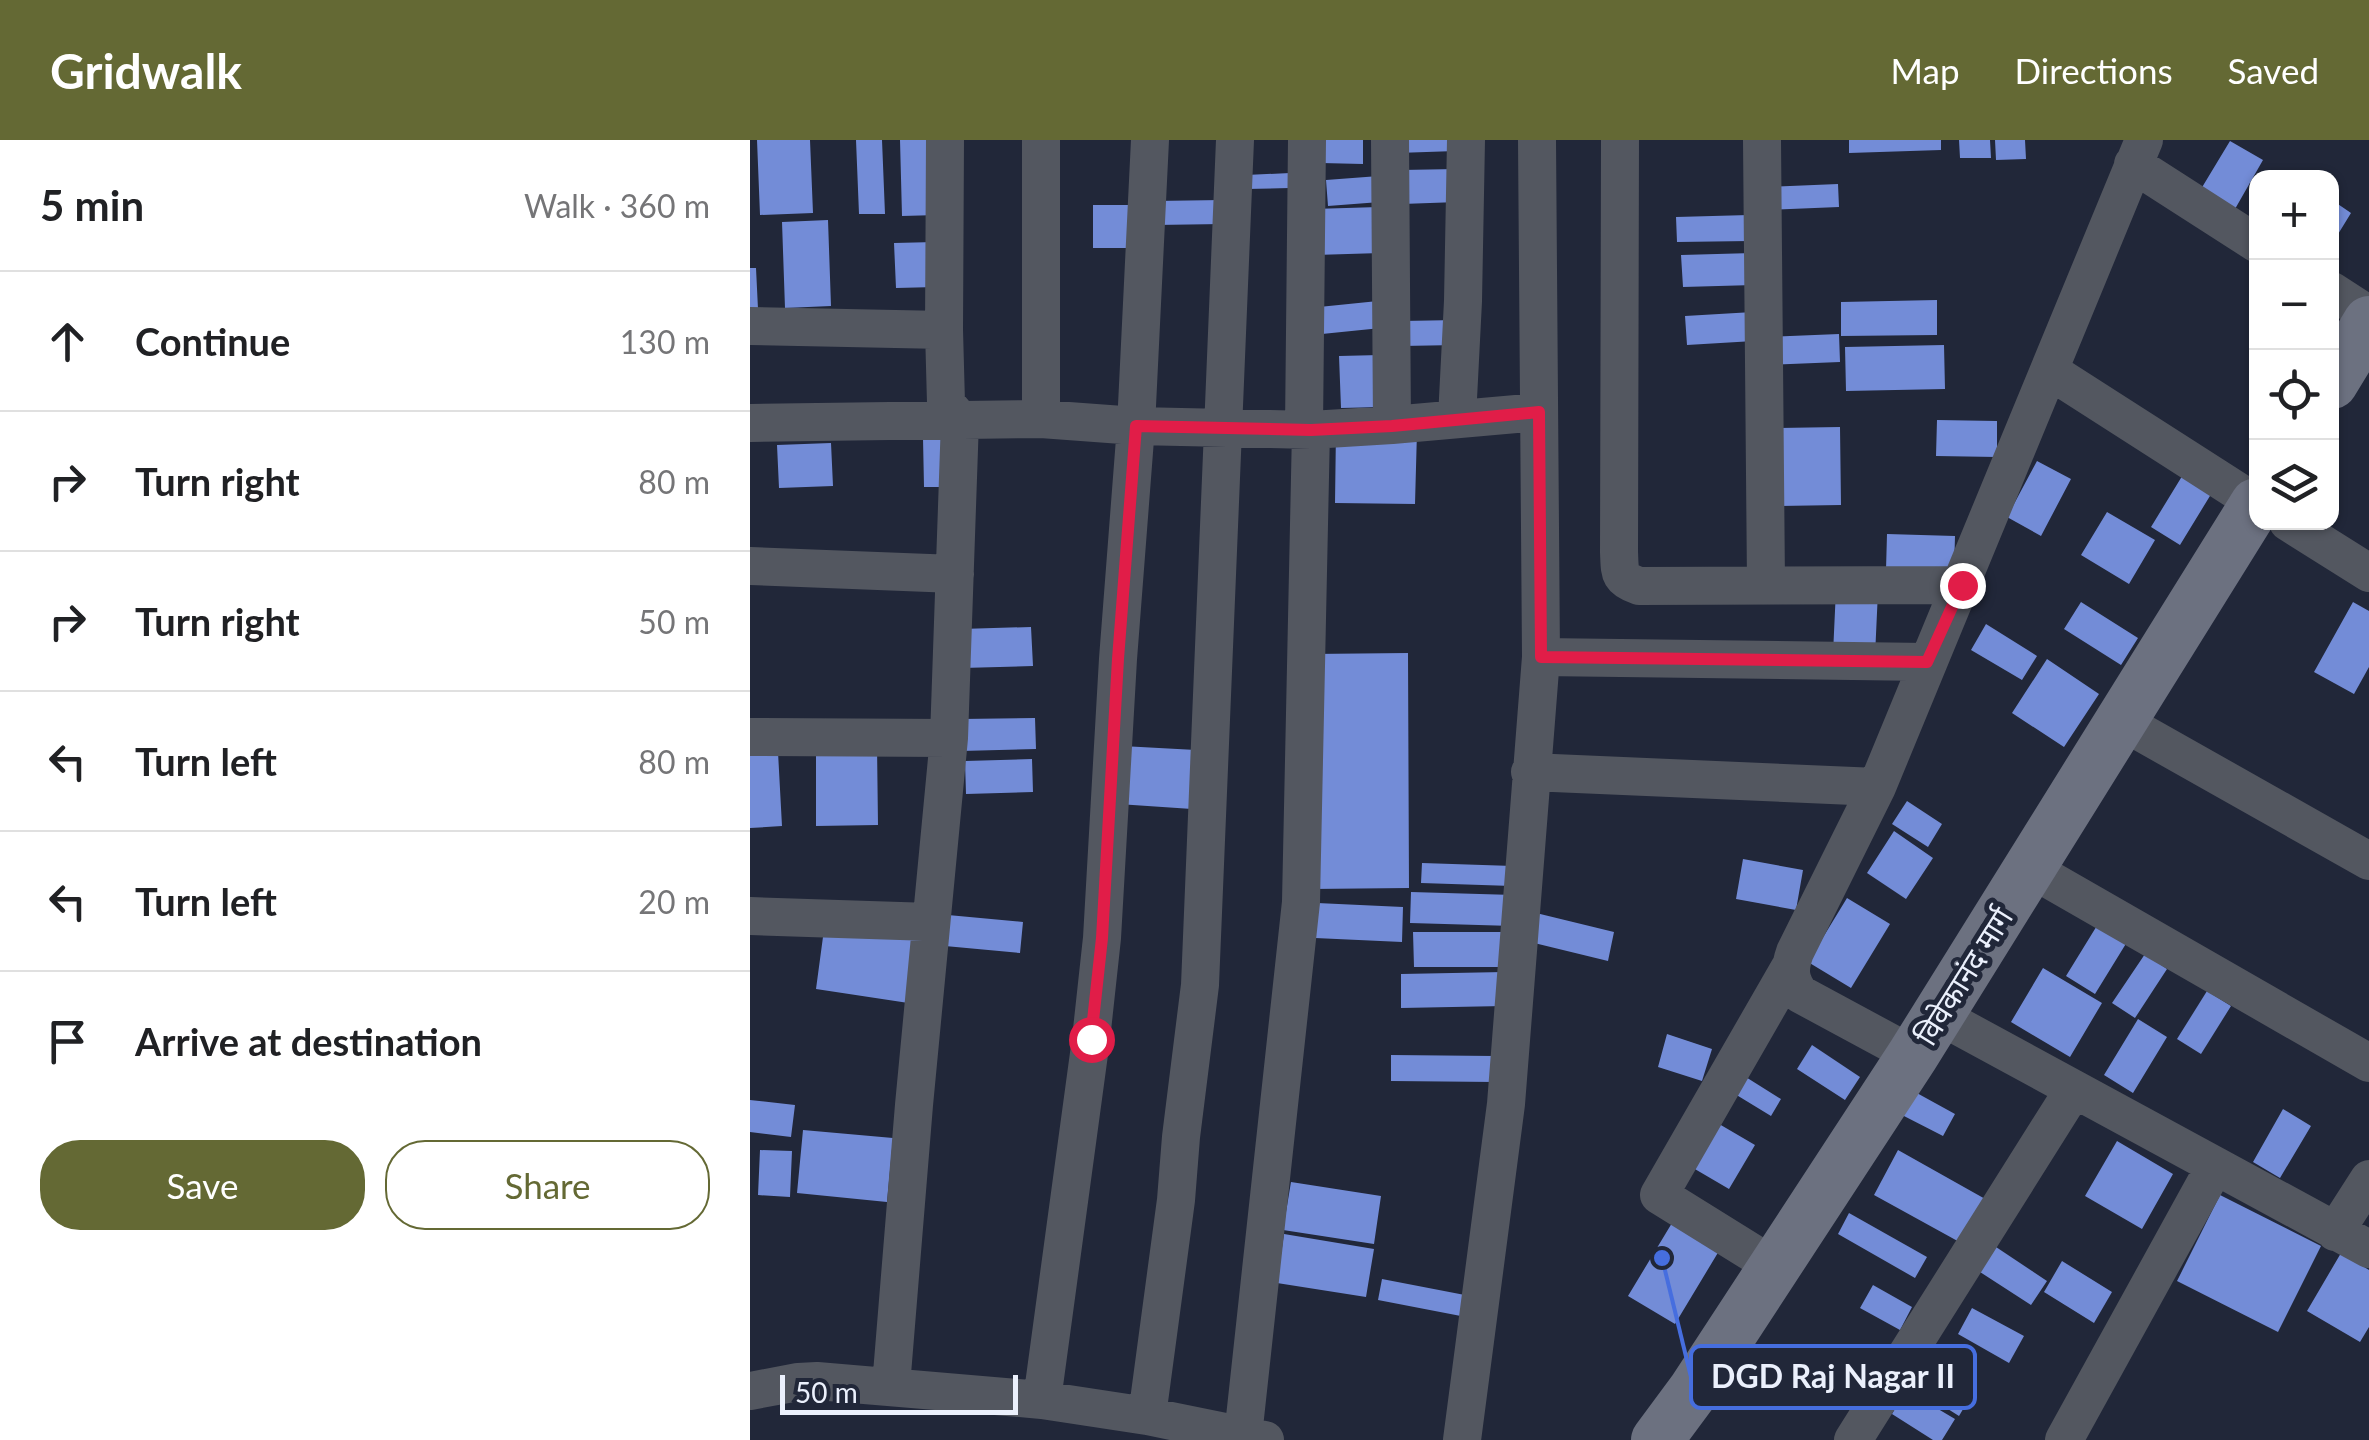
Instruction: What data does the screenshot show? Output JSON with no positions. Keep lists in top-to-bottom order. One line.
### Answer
{"streets":{"street":["विवेकानंद मार्ग"]},"places":["DGD Raj Nagar II"],"scale_bar":"50 m","page":{"header":"Gridwalk","nav":["Map","Directions","Saved"],"heading":["5 min","Walk · 360 m"],"map_buttons":["+","−"],"list":[["Continue","130 m"],["Turn right","80 m"],["Turn right","50 m"],["Turn left","80 m"],["Turn left","20 m"],"Arrive at destination"],"buttons":["Save","Share"],"scale":"50 m"}}
